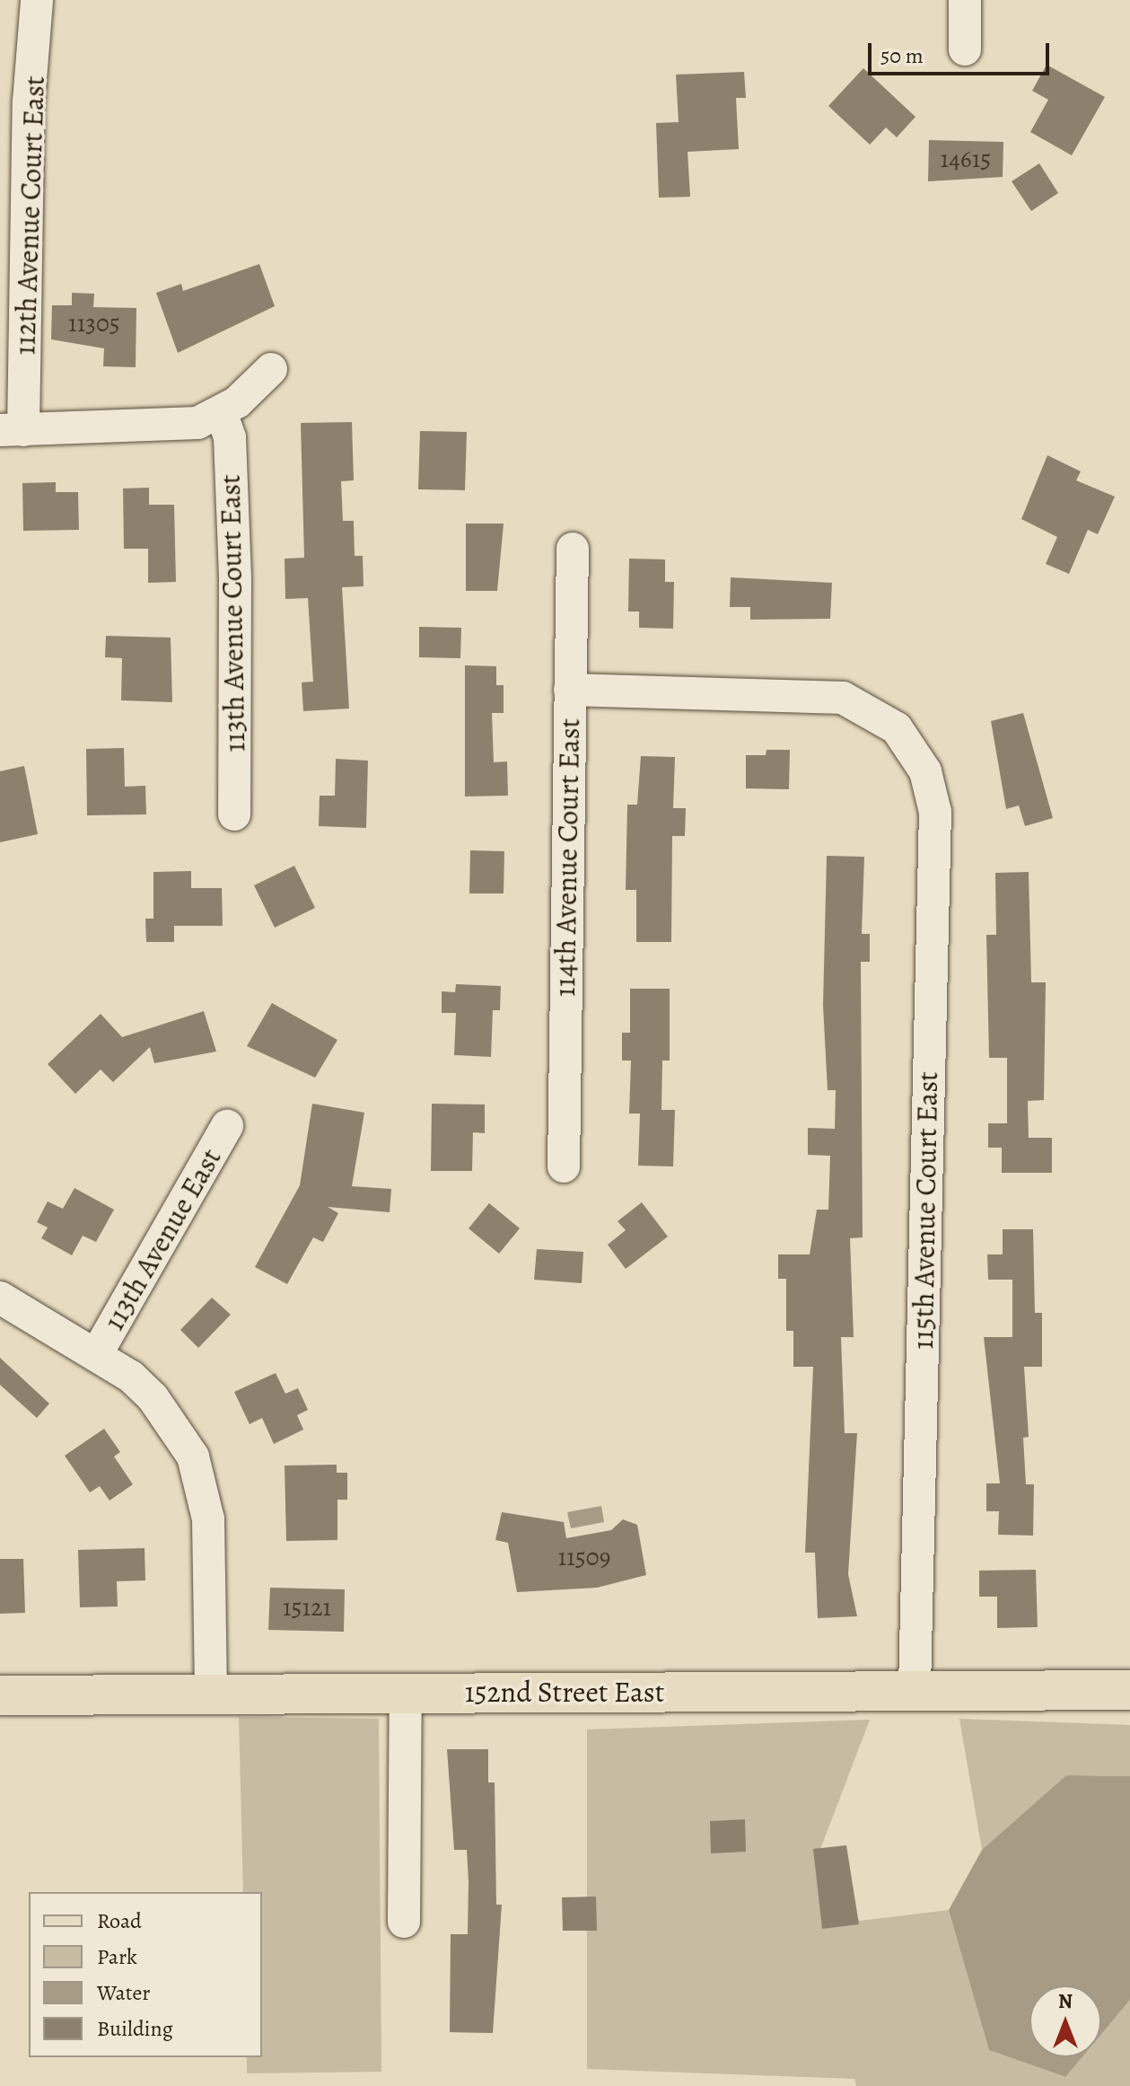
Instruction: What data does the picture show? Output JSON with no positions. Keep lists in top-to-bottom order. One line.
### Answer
{"streets":{"main road":["152nd Street East"],"street":["112th Avenue Court East","113th Avenue Court East","114th Avenue Court East","115th Avenue Court East","113th Avenue East"]},"crossings":[["114th Avenue Court East","115th Avenue Court East"],["115th Avenue Court East","152nd Street East"]],"house_numbers":["14615","11305","11509","15121"],"legend":["Road","Park","Water","Building"],"scale_bar":"50 m","north":"top"}
